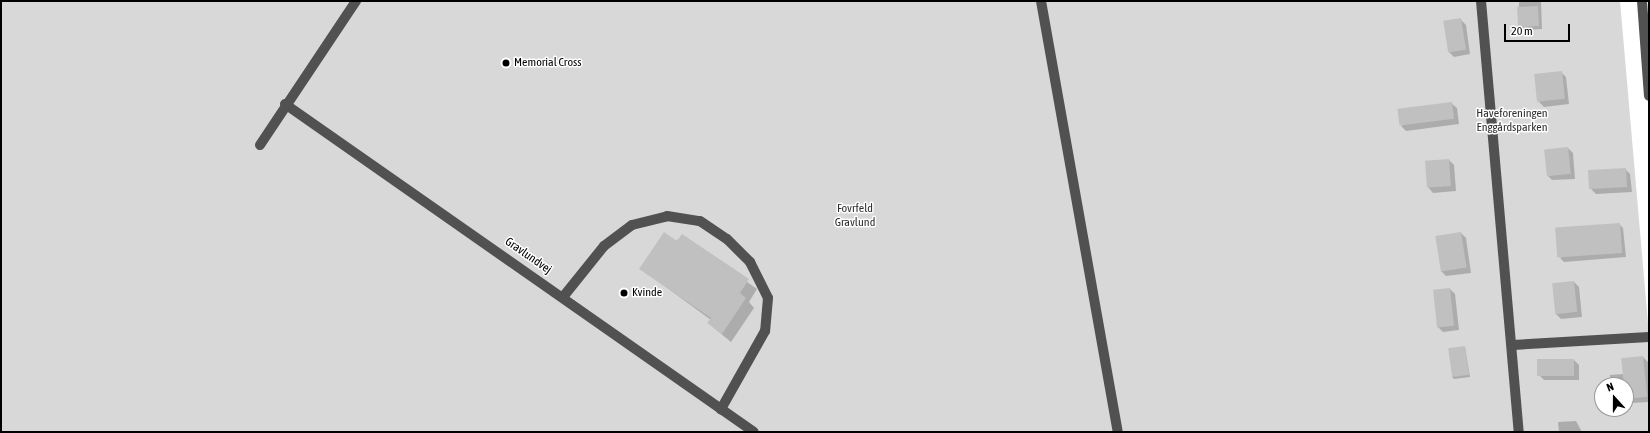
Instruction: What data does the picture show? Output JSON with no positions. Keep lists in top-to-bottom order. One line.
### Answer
{"streets":{"street":["Gravlundvej"]},"parks":["Haveforeningen Enggårdsparken","Fovrfeld Gravlund"],"places":["Memorial Cross","Kvinde"],"scale_bar":"20 m","north":"top"}
